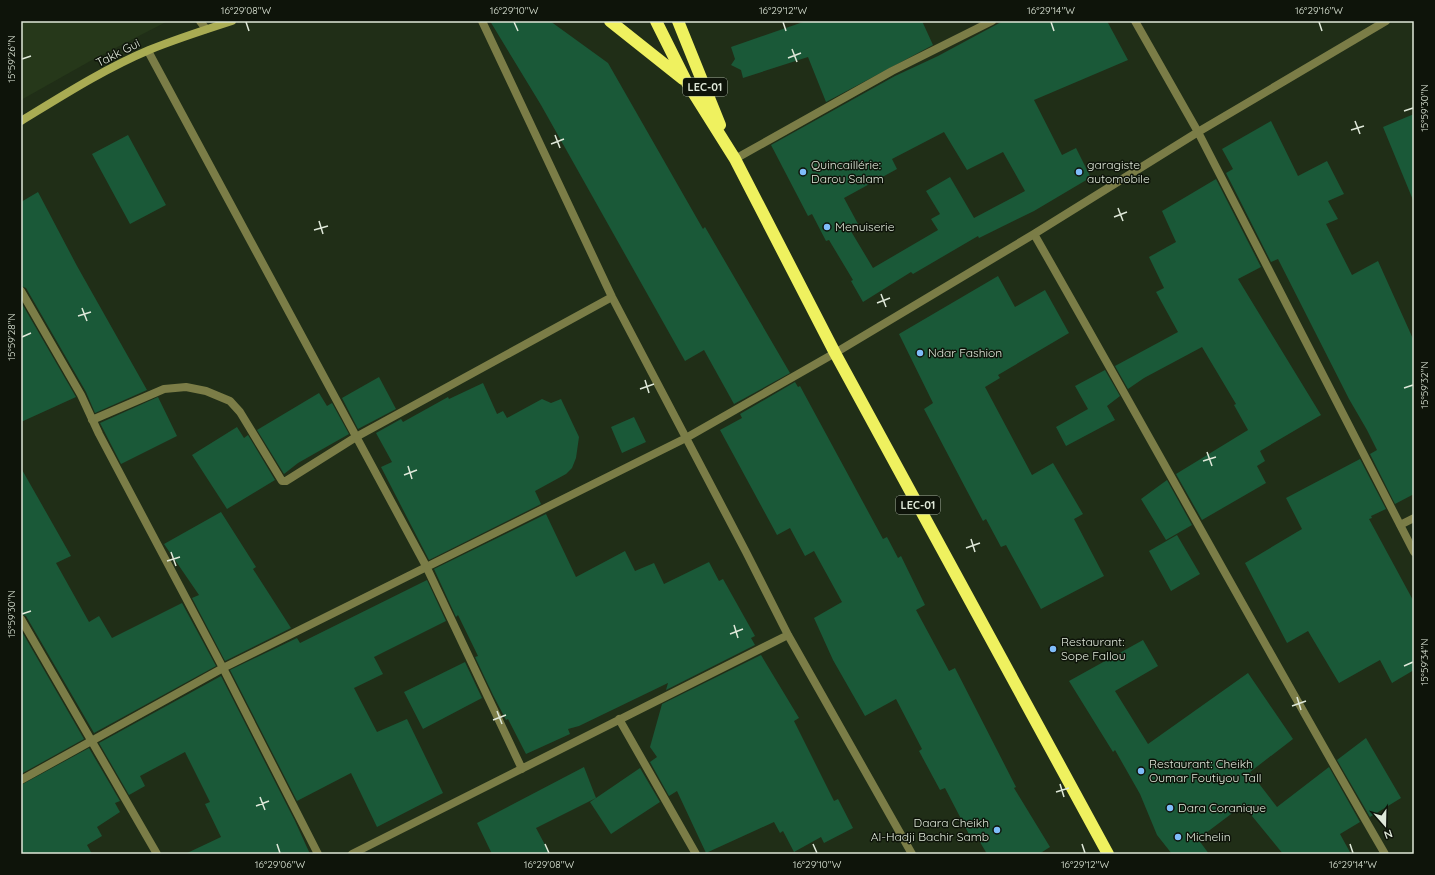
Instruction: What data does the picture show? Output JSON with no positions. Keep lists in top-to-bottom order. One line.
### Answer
{"streets":{"highway":["LEC-01"],"street":["Takk Gui"]},"places":["Quincaillérie: Darou Salam","garagiste automobile","Menuiserie","Ndar Fashion","Restaurant: Sope Fallou","Restaurant: Cheikh Oumar Foutiyou Tall","Dara Coranique","Daara Cheikh Al-Hadji Bachir Samb","Michelin"],"north":"bottom","coordinates":["16°29'08\"W","16°29'10\"W","16°29'12\"W","16°29'14\"W","16°29'16\"W","15°59'26\"N","15°59'30\"N","15°59'28\"N","15°59'32\"N","15°59'34\"N","16°29'06\"W"]}
